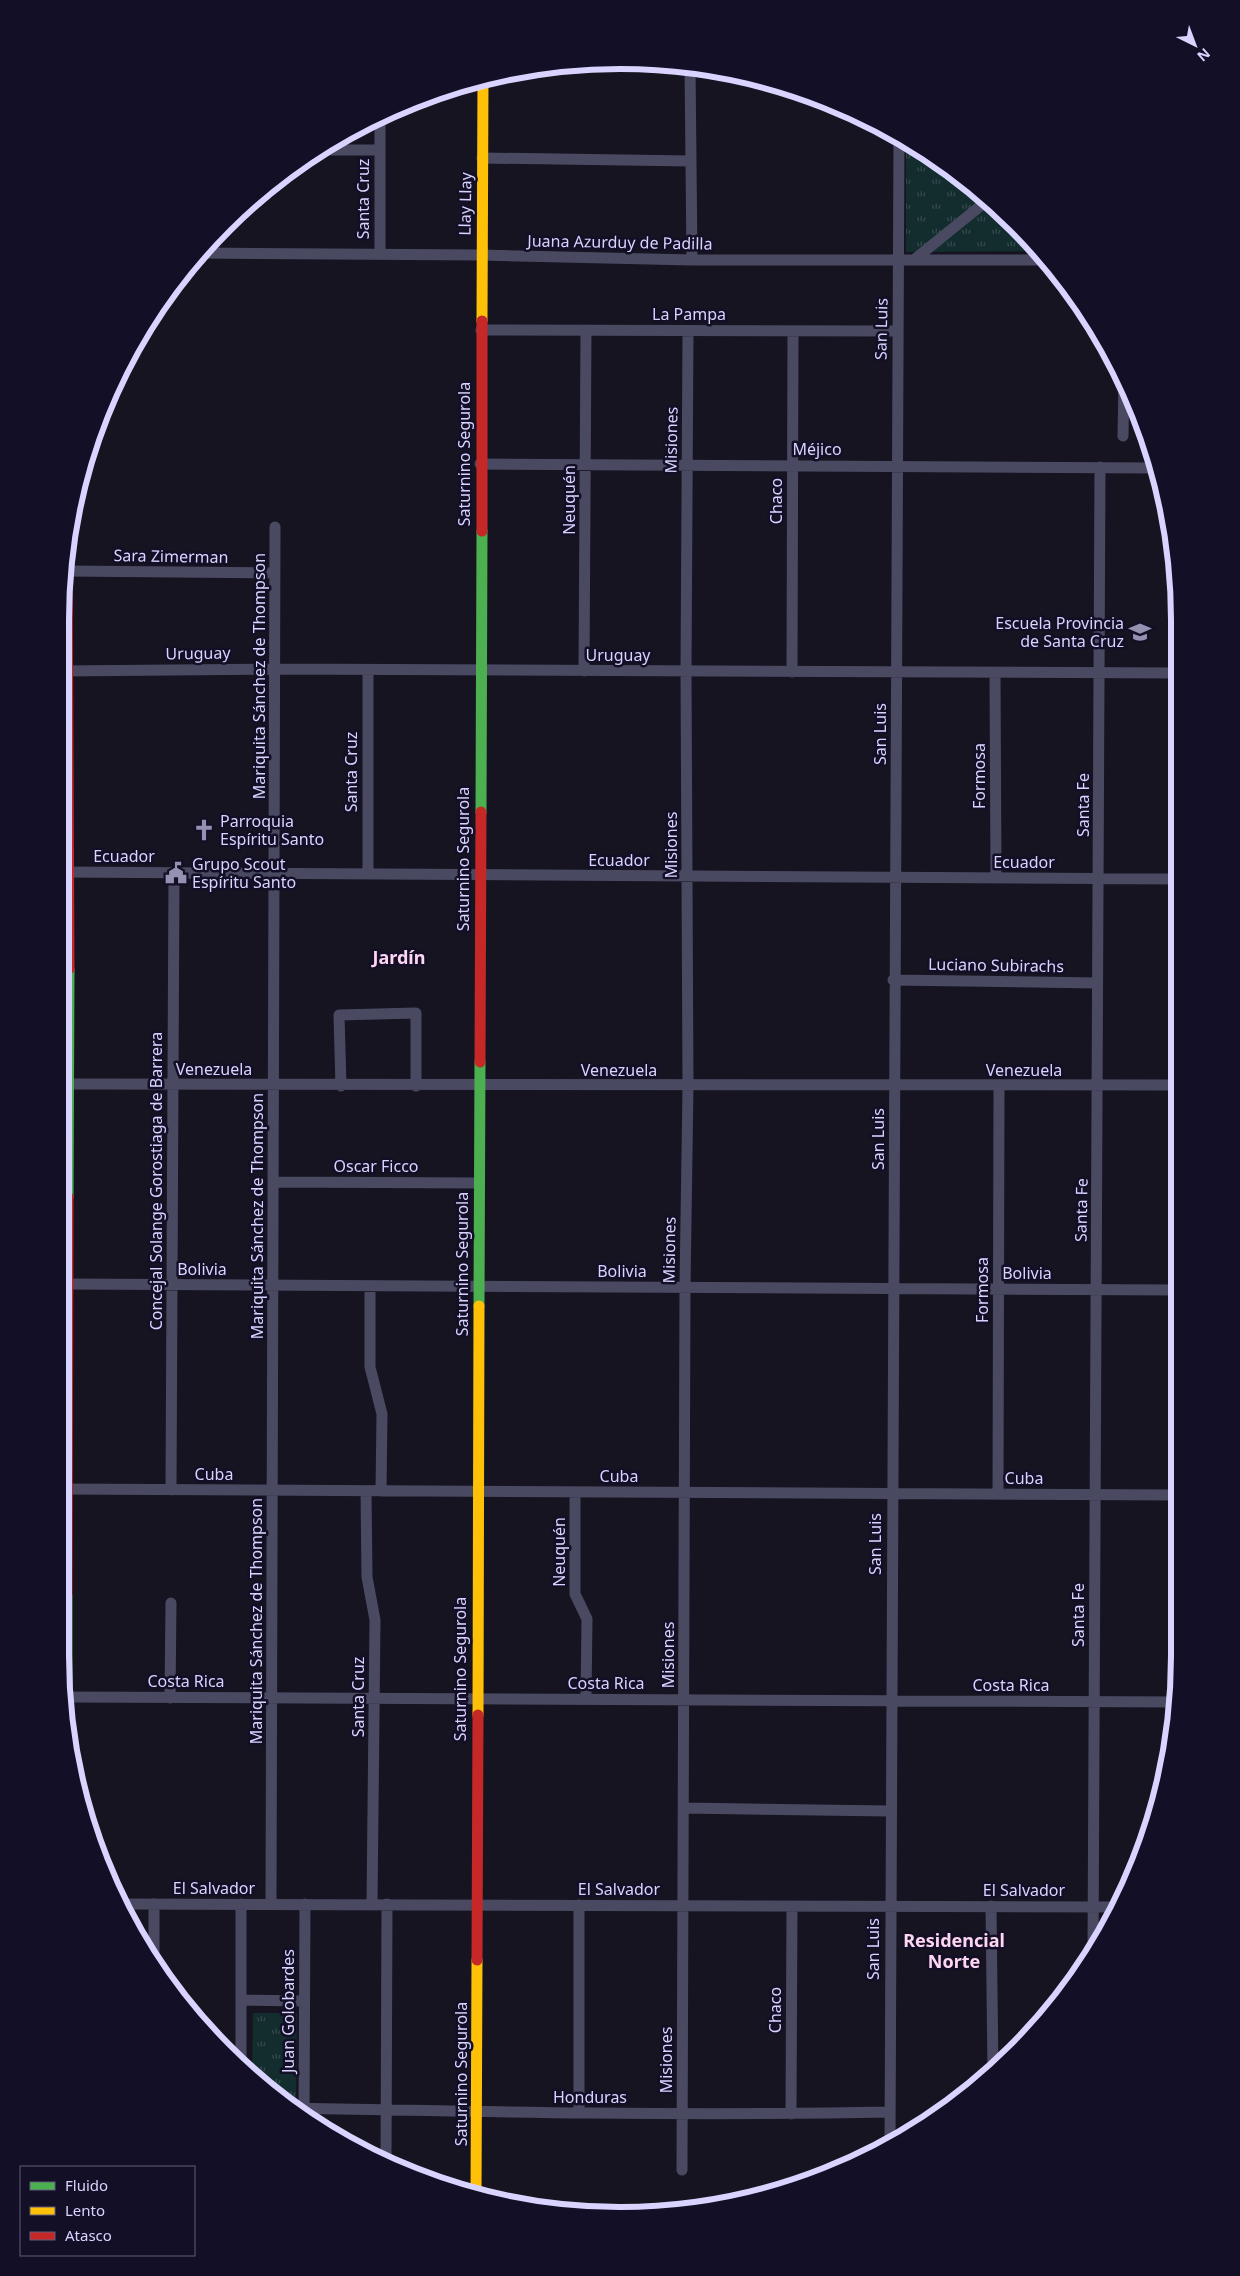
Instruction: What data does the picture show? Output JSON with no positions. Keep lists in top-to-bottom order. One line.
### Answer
{"streets":{"street":["Santa Cruz","Llay Llay","Juana Azurduy de Padilla","La Pampa","San Luis","Misiones","Méjico","Saturnino Segurola","Neuquén","Chaco","Sara Zimerman","Uruguay","Mariquita Sánchez de Thompson","Formosa","Santa Fe","Ecuador","Luciano Subirachs","Venezuela","Oscar Ficco","Concejal Solange Gorostiaga de Barrera","Bolivia","Cuba","Costa Rica","El Salvador","Juan Golobardes","Honduras"]},"crossings":[["Santa Cruz","Juana Azurduy de Padilla"],["Santa Cruz","Uruguay"],["Santa Cruz","Ecuador"],["Santa Cruz","Cuba"],["Santa Cruz","Costa Rica"],["Santa Cruz","El Salvador"],["Llay Llay","Juana Azurduy de Padilla"],["Llay Llay","La Pampa"],["Llay Llay","Saturnino Segurola"],["Juana Azurduy de Padilla","San Luis"],["La Pampa","San Luis"],["La Pampa","Misiones"],["La Pampa","Saturnino Segurola"],["La Pampa","Neuquén"],["La Pampa","Chaco"],["San Luis","Méjico"],["San Luis","Uruguay"],["San Luis","Ecuador"],["San Luis","Luciano Subirachs"],["San Luis","Venezuela"],["San Luis","Bolivia"],["San Luis","Cuba"],["San Luis","Costa Rica"],["San Luis","El Salvador"],["San Luis","Honduras"],["Misiones","Méjico"],["Misiones","Uruguay"],["Misiones","Ecuador"],["Misiones","Venezuela"],["Misiones","Bolivia"],["Misiones","Cuba"],["Misiones","Costa Rica"],["Misiones","El Salvador"],["Misiones","Honduras"],["Méjico","Saturnino Segurola"],["Méjico","Neuquén"],["Méjico","Chaco"],["Méjico","Santa Fe"],["Saturnino Segurola","Uruguay"],["Saturnino Segurola","Ecuador"],["Saturnino Segurola","Venezuela"],["Saturnino Segurola","Oscar Ficco"],["Saturnino Segurola","Bolivia"],["Saturnino Segurola","Cuba"],["Saturnino Segurola","Costa Rica"],["Saturnino Segurola","El Salvador"],["Saturnino Segurola","Honduras"],["Neuquén","Uruguay"],["Neuquén","Cuba"],["Neuquén","Costa Rica"],["Chaco","Uruguay"],["Chaco","El Salvador"],["Chaco","Honduras"],["Sara Zimerman","Mariquita Sánchez de Thompson"],["Uruguay","Mariquita Sánchez de Thompson"],["Uruguay","Formosa"],["Uruguay","Santa Fe"],["Mariquita Sánchez de Thompson","Ecuador"],["Mariquita Sánchez de Thompson","Venezuela"],["Mariquita Sánchez de Thompson","Oscar Ficco"],["Mariquita Sánchez de Thompson","Bolivia"],["Mariquita Sánchez de Thompson","Cuba"],["Mariquita Sánchez de Thompson","Costa Rica"],["Mariquita Sánchez de Thompson","El Salvador"],["Formosa","Ecuador"],["Formosa","Venezuela"],["Formosa","Bolivia"],["Formosa","Cuba"],["Santa Fe","Ecuador"],["Santa Fe","Luciano Subirachs"],["Santa Fe","Venezuela"],["Santa Fe","Bolivia"],["Santa Fe","Cuba"],["Santa Fe","Costa Rica"],["Santa Fe","El Salvador"],["Ecuador","Concejal Solange Gorostiaga de Barrera"],["Venezuela","Concejal Solange Gorostiaga de Barrera"],["Concejal Solange Gorostiaga de Barrera","Bolivia"],["Concejal Solange Gorostiaga de Barrera","Cuba"],["El Salvador","Juan Golobardes"]],"districts":["Jardín","Residencial Norte"],"places":{"school or university":["Escuela Provincia de Santa Cruz"],"church":["Parroquia Espíritu Santo"],"public building":["Grupo Scout Espíritu Santo"]},"legend":["Fluido","Lento","Atasco"],"north":"bottom right"}
